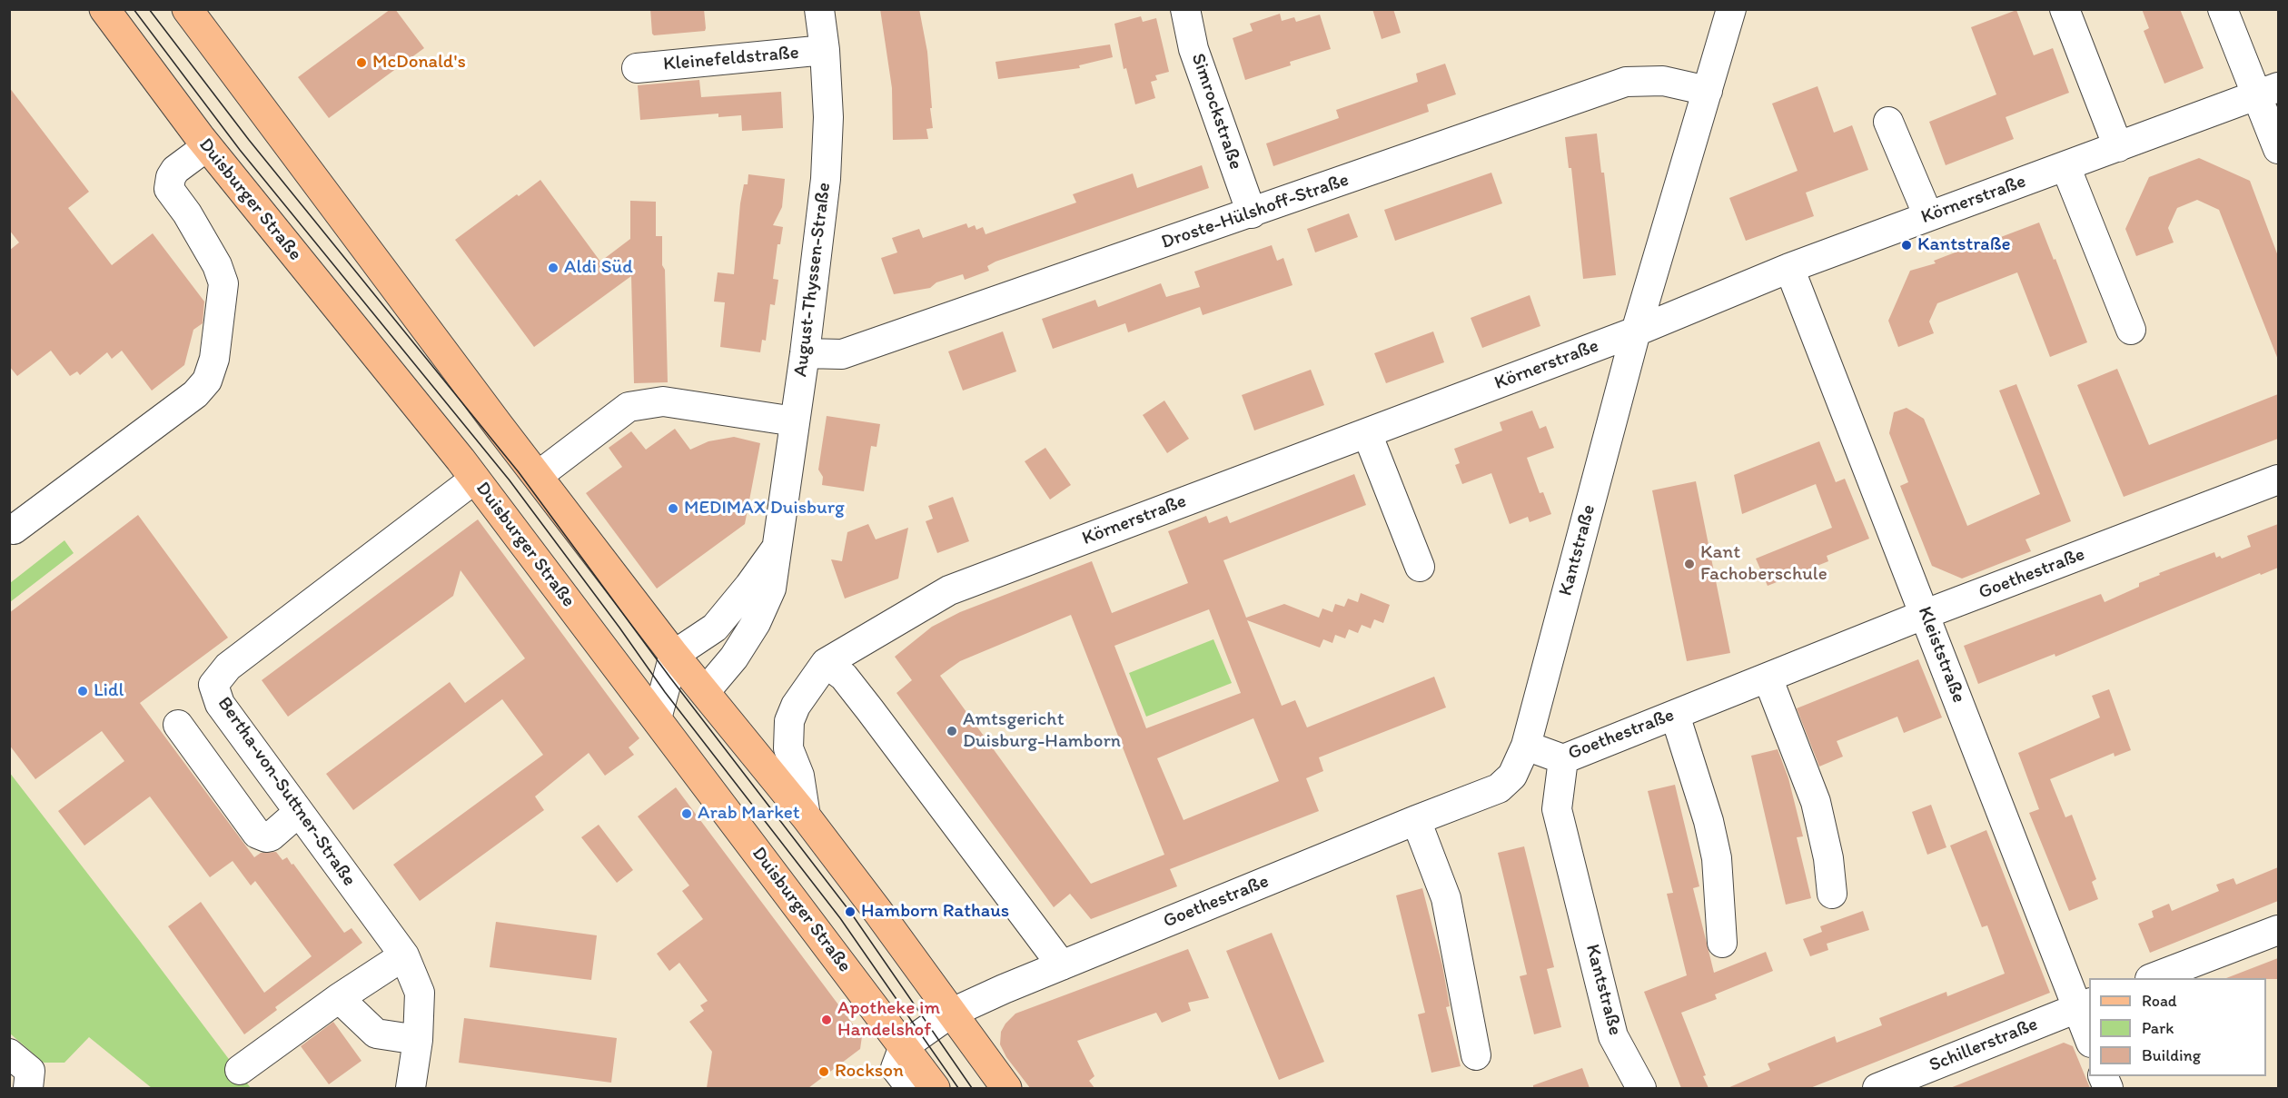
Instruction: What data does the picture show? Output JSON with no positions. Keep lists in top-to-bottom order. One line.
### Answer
{"streets":{"main road":["Duisburger Straße"],"street":["Kleinefeldstraße","Simrockstraße","Körnerstraße","Droste-Hülshoff-Straße","August-Thyssen-Straße","Kantstraße","Goethestraße","Kleiststraße","Bertha-von-Suttner-Straße","Schillerstraße"]},"crossings":[["Kleinefeldstraße","August-Thyssen-Straße"],["Simrockstraße","Droste-Hülshoff-Straße"],["Duisburger Straße","Goethestraße"],["Duisburger Straße","Bertha-von-Suttner-Straße"],["Körnerstraße","Kantstraße"],["Körnerstraße","Kleiststraße"],["Droste-Hülshoff-Straße","August-Thyssen-Straße"],["Droste-Hülshoff-Straße","Kantstraße"],["Kantstraße","Goethestraße"],["Goethestraße","Kleiststraße"],["Kleiststraße","Schillerstraße"]],"places":["McDonald's","Kantstraße","Aldi Süd","MEDIMAX Duisburg","Kant Fachoberschule","Lidl","Amtsgericht Duisburg-Hamborn","Arab Market","Hamborn Rathaus","Apotheke im Handelshof","Rockson"],"legend":["Road","Park","Building"]}
